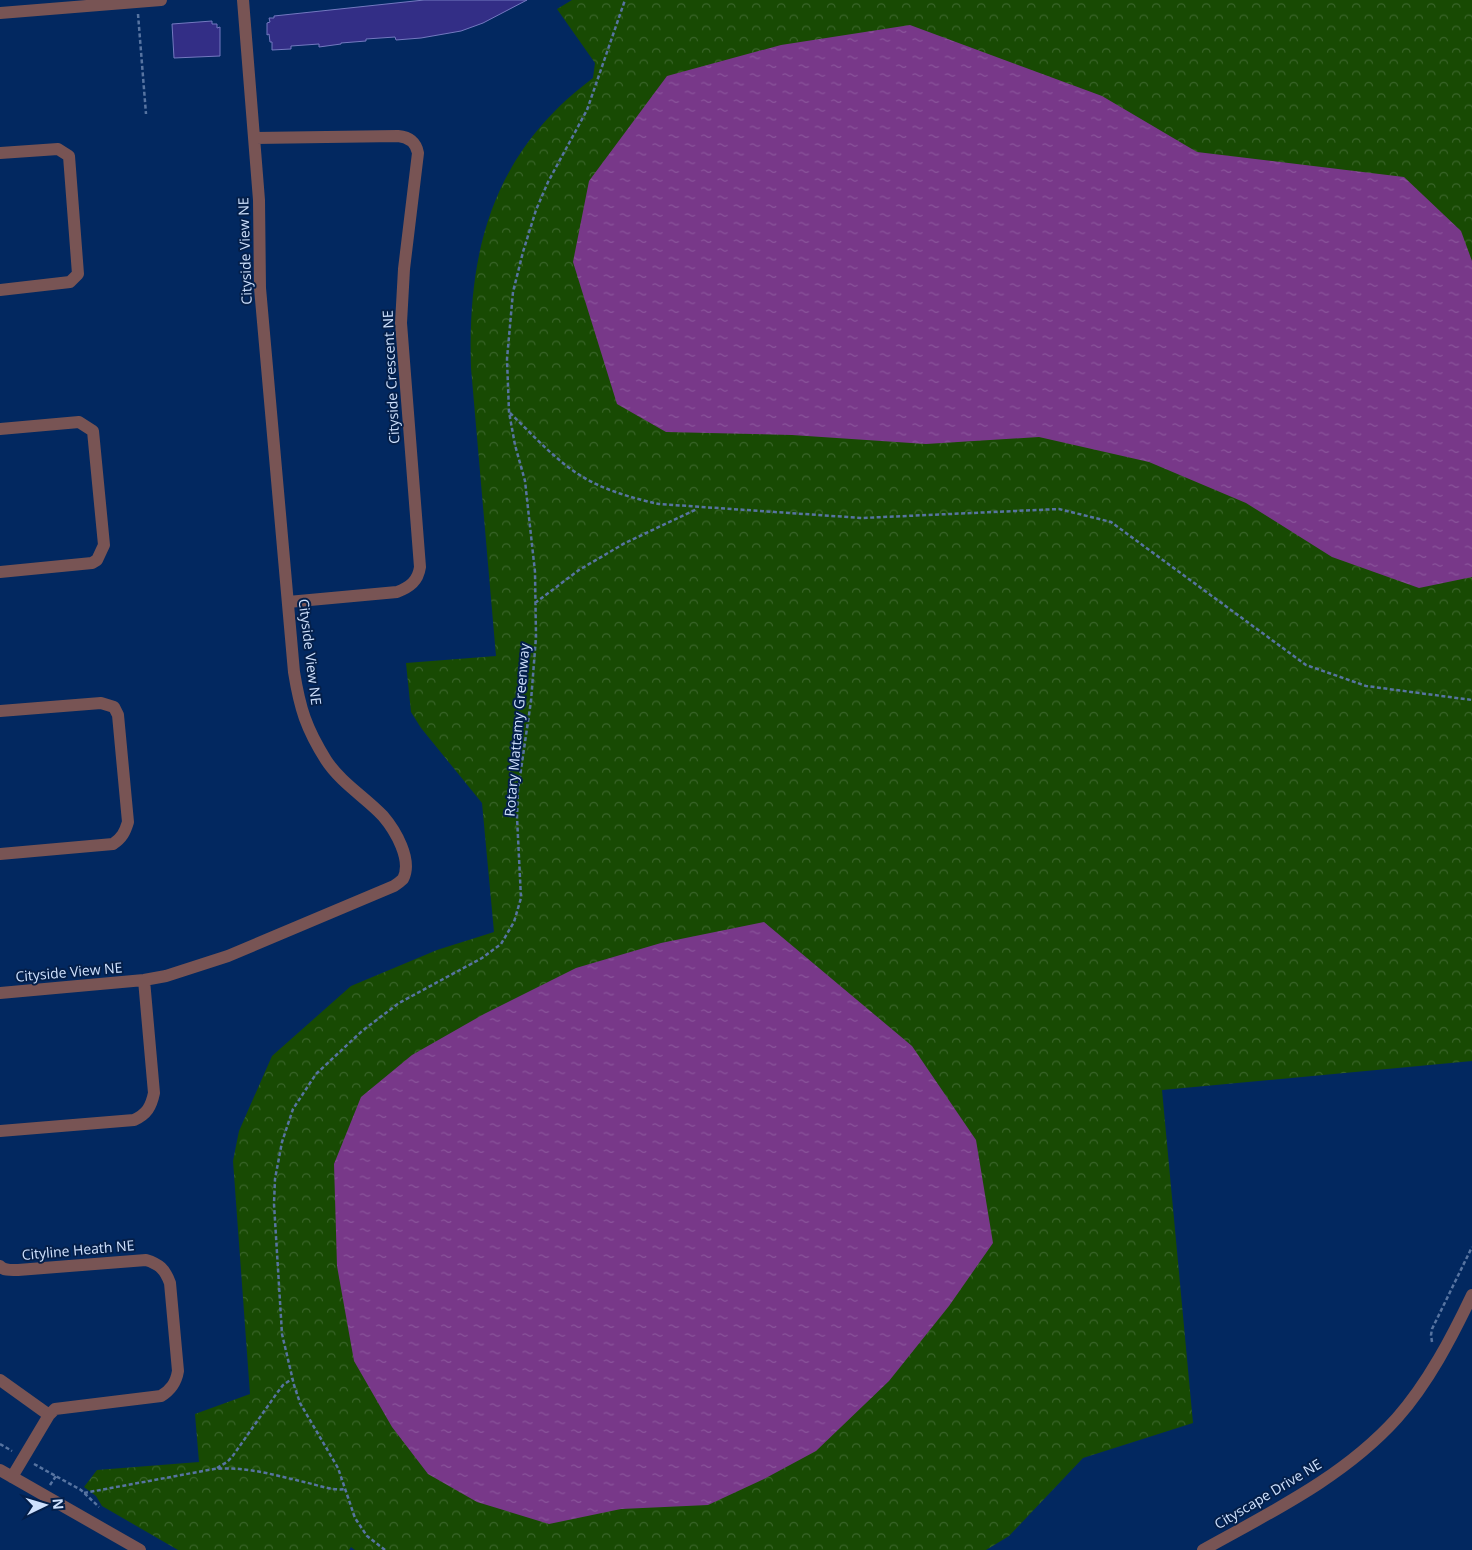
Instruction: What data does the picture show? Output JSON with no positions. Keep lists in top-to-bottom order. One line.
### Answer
{"streets":{"street":["Cityside View NE","Cityside Crescent NE","Cityline Heath NE","Cityscape Drive NE"],"path":["Rotary Mattamy Greenway"]},"crossings":[["Cityside View NE","Cityside Crescent NE"]],"north":"right"}
